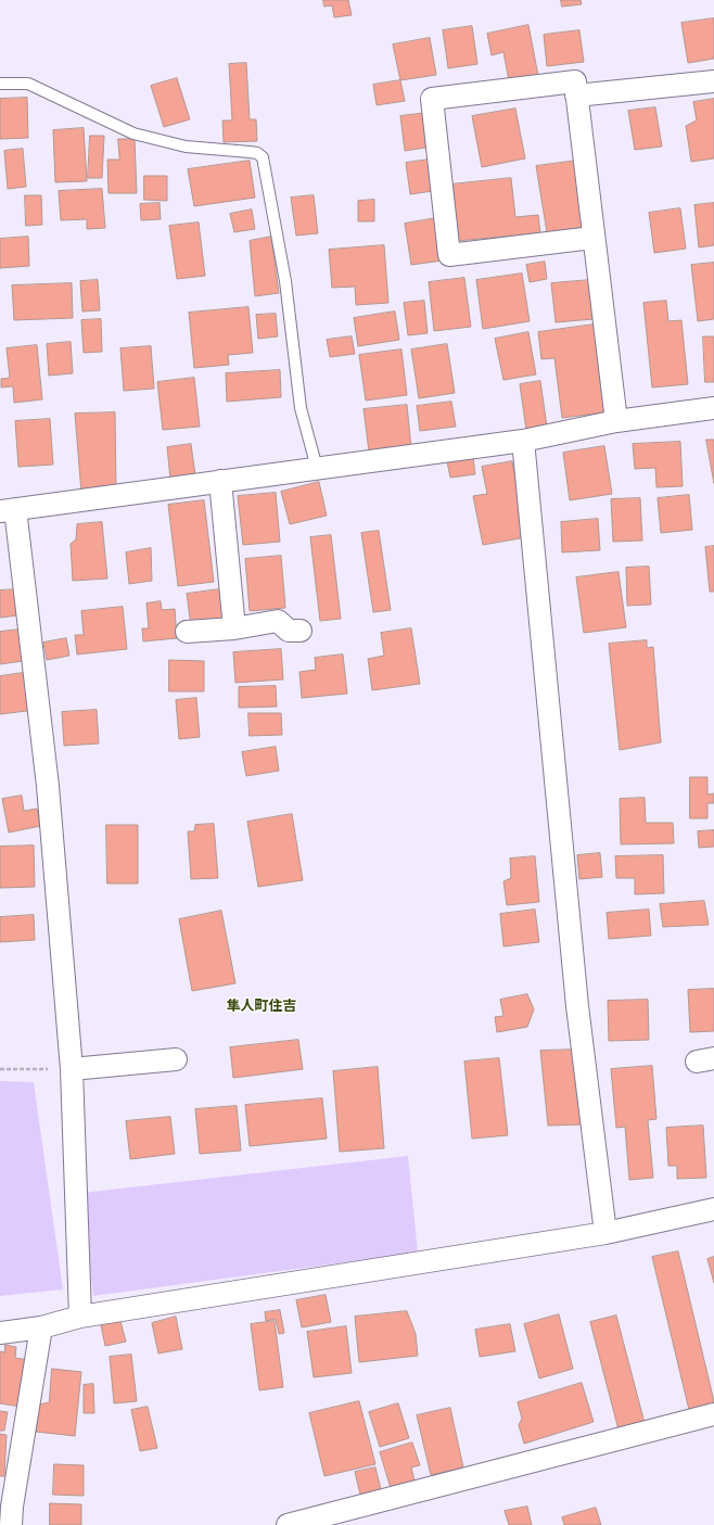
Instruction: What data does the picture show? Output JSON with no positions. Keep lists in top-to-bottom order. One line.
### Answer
{"districts":["隼人町住吉"]}
